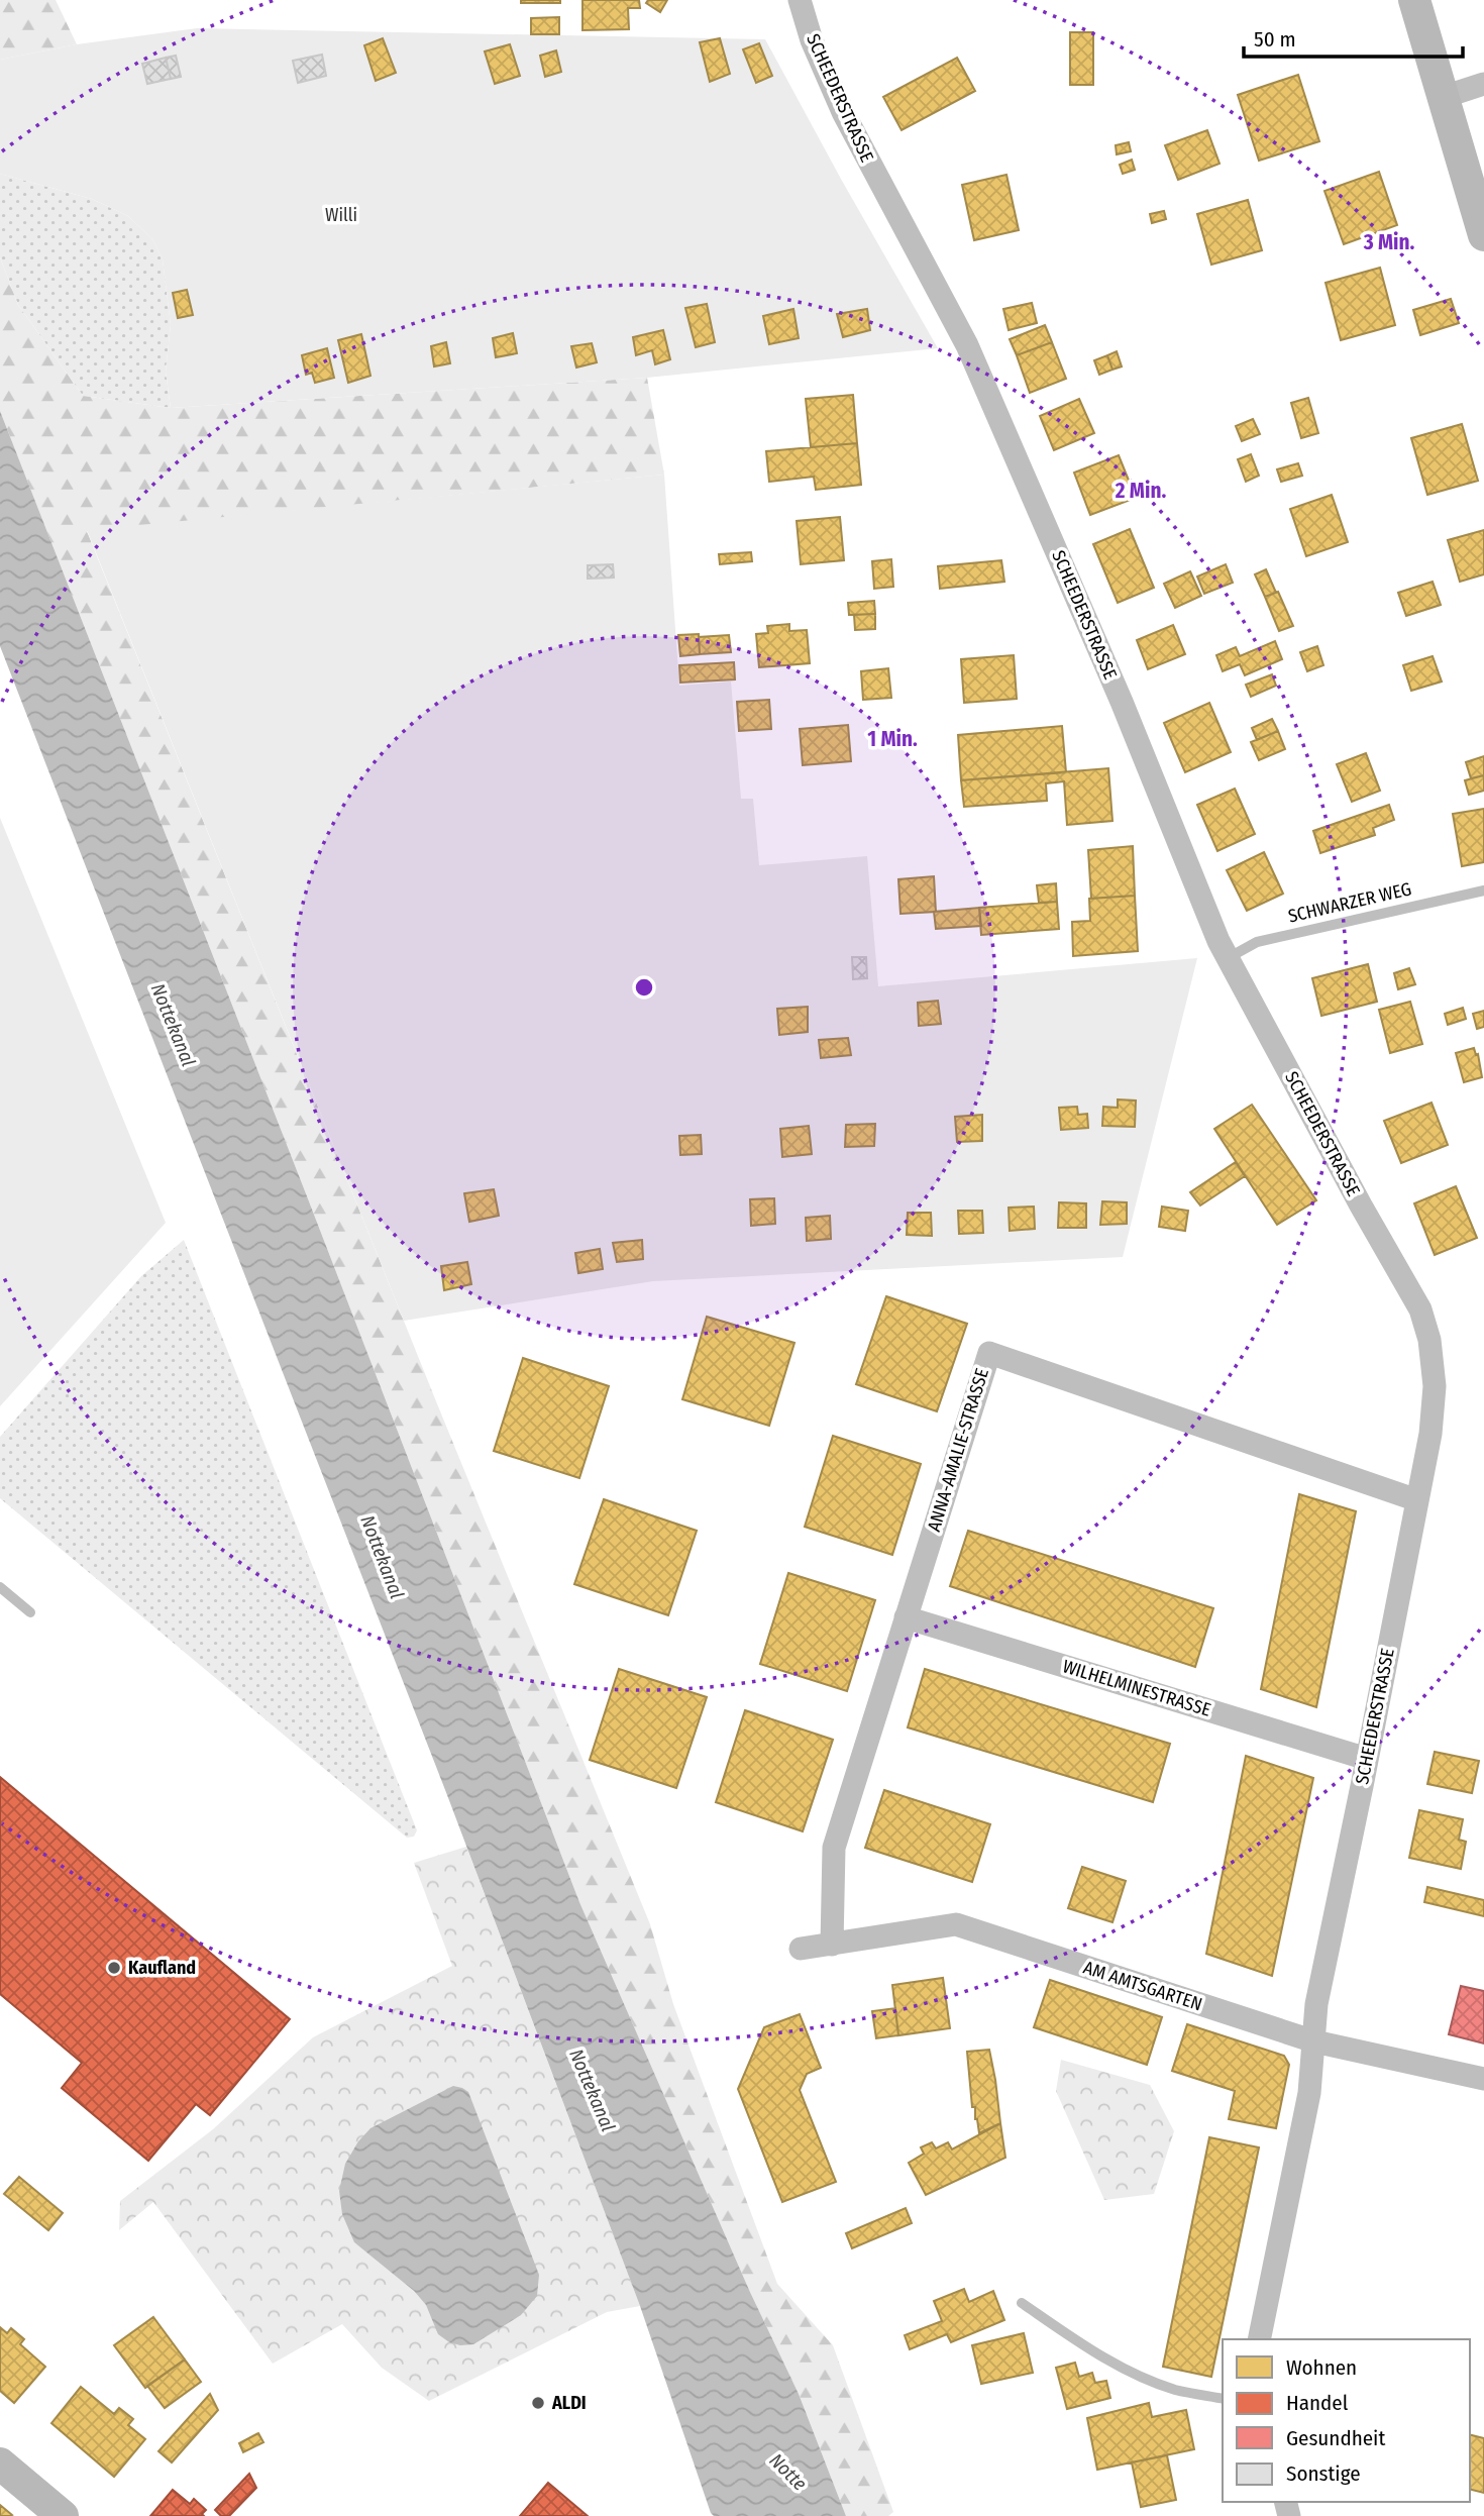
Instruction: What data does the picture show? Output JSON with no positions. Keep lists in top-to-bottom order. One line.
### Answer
{"streets":{"street":["SCHEEDERSTRASSE","ANNA-AMALIE-STRASSE","WILHELMINESTRASSE","AM AMTSGARTEN"],"lane":["SCHWARZER WEG"]},"crossings":[["SCHEEDERSTRASSE","SCHWARZER WEG"],["SCHEEDERSTRASSE","ANNA-AMALIE-STRASSE"],["SCHEEDERSTRASSE","WILHELMINESTRASSE"],["SCHEEDERSTRASSE","AM AMTSGARTEN"],["ANNA-AMALIE-STRASSE","WILHELMINESTRASSE"],["ANNA-AMALIE-STRASSE","AM AMTSGARTEN"]],"water":["Nottekanal","Notte"],"parks":["Willi"],"places":["Kaufland","ALDI"],"legend":["Wohnen","Handel","Gesundheit","Sonstige"],"scale_bar":"50 m","rings":["3 Min.","2 Min.","1 Min."]}
